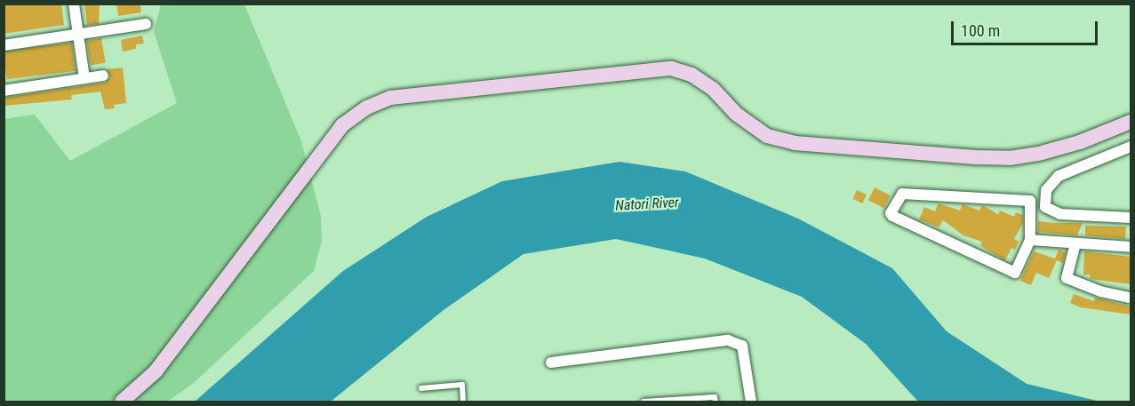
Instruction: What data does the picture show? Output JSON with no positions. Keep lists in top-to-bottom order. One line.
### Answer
{"water":["Natori River"],"scale_bar":"100 m"}
